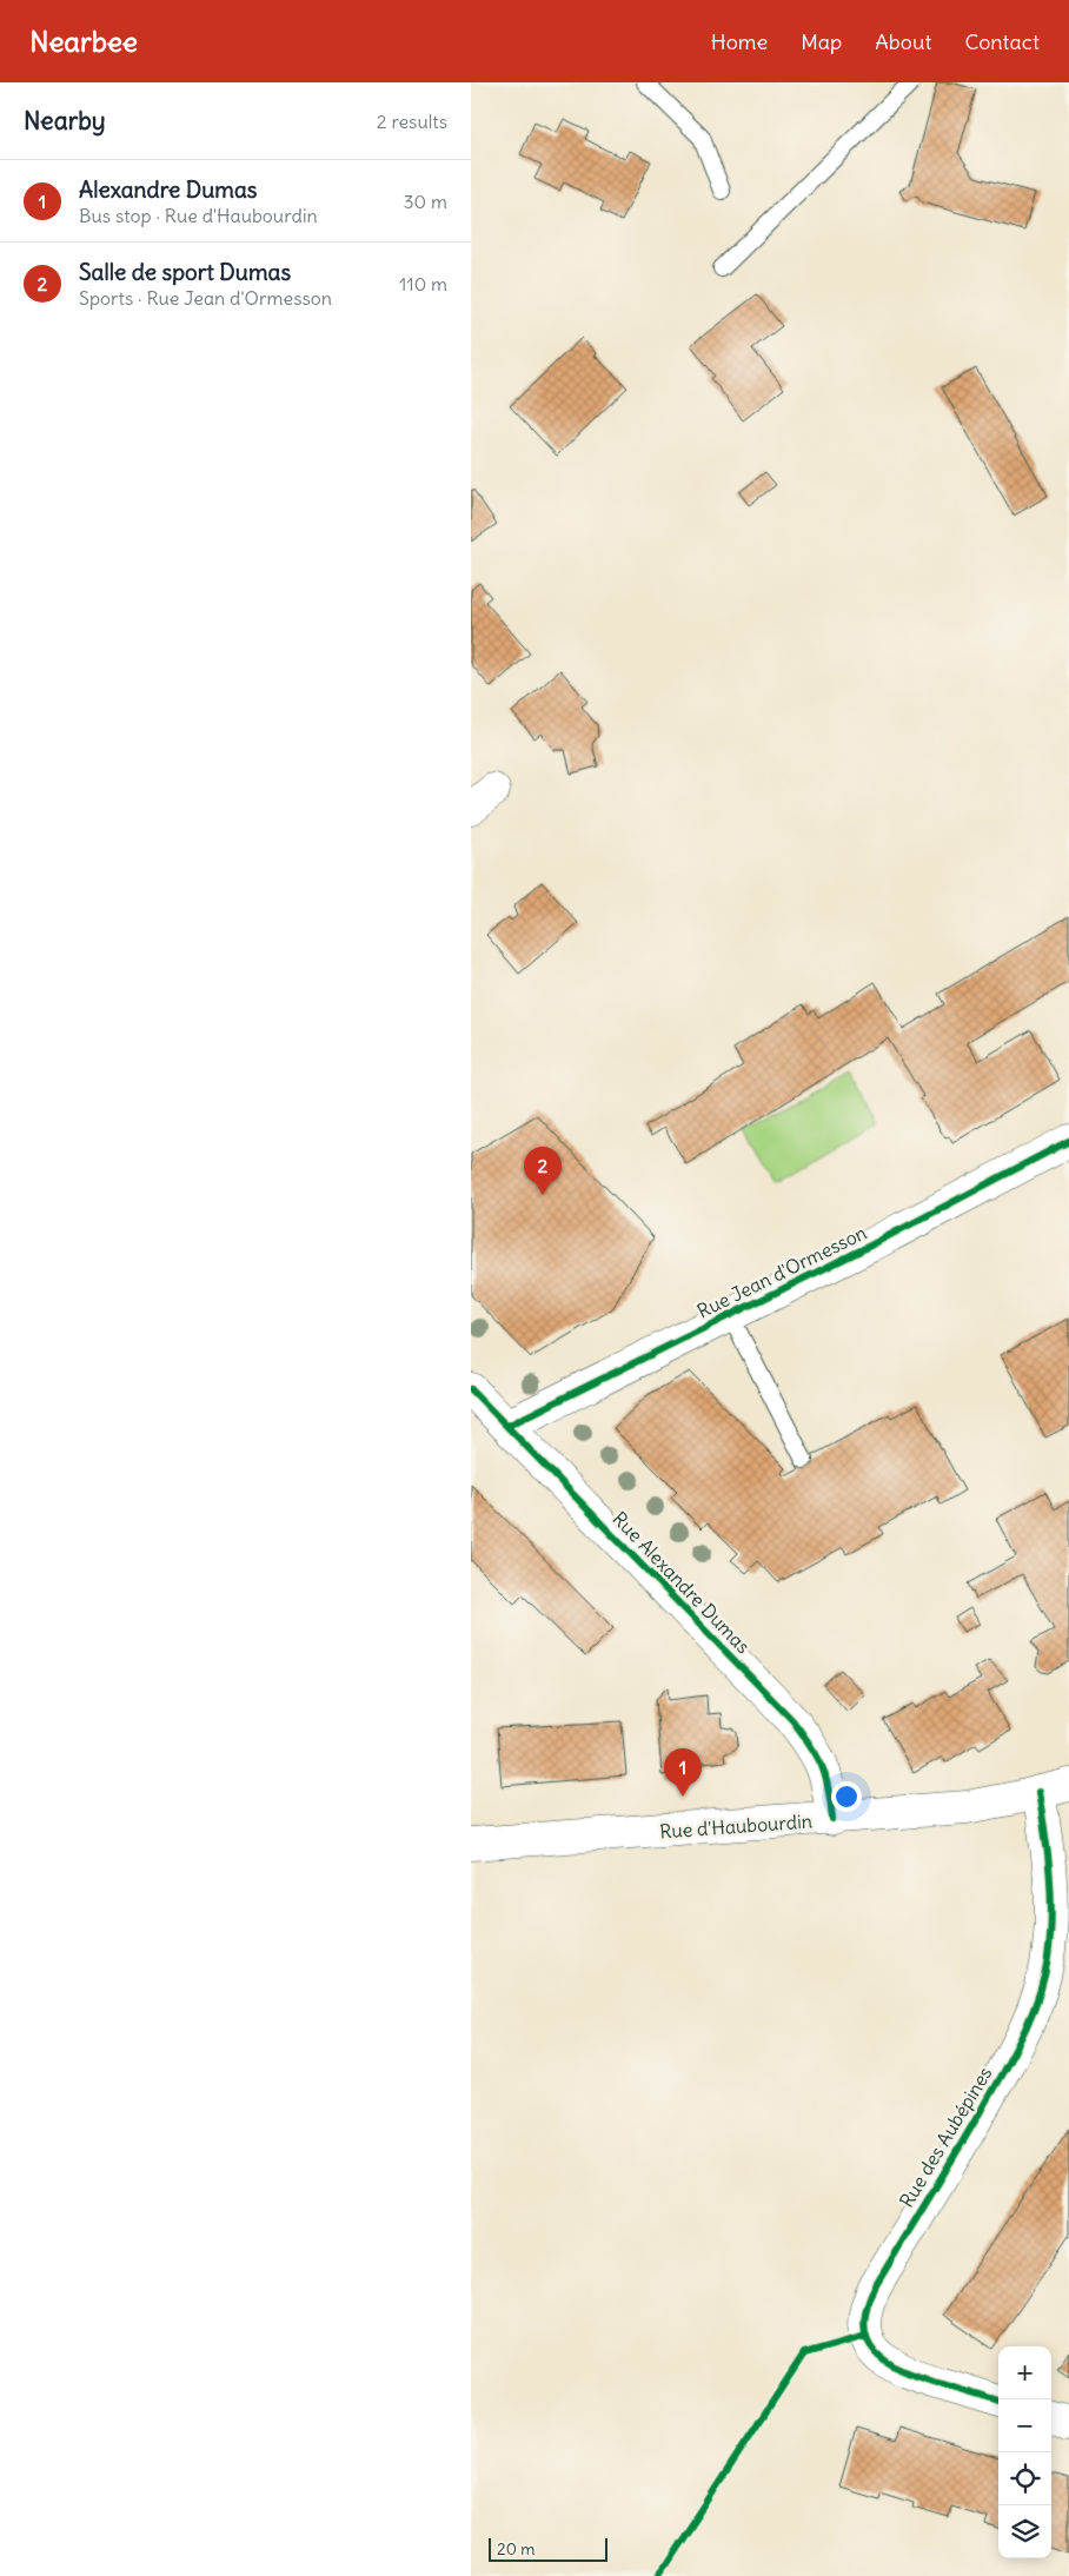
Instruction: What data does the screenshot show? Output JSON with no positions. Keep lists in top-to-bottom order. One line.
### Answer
{"streets":{"street":["Rue Jean d'Ormesson","Rue Alexandre Dumas","Rue d'Haubourdin","Rue des Aubépines"]},"crossings":[["Rue Jean d'Ormesson","Rue Alexandre Dumas"],["Rue Alexandre Dumas","Rue d'Haubourdin"],["Rue d'Haubourdin","Rue des Aubépines"]],"scale_bar":"20 m","page":{"header":"Nearbee","nav":["Home","Map","About","Contact"],"heading":["Nearby","2 results"],"list":[{"mark":"1","name":"Alexandre Dumas","note":"Bus stop · Rue d'Haubourdin","value":"30 m"},{"mark":"2","name":"Salle de sport Dumas","note":"Sports · Rue Jean d'Ormesson","value":"110 m"}],"pins":["2","1"],"map_buttons":["+","−"],"scale":"20 m"}}
